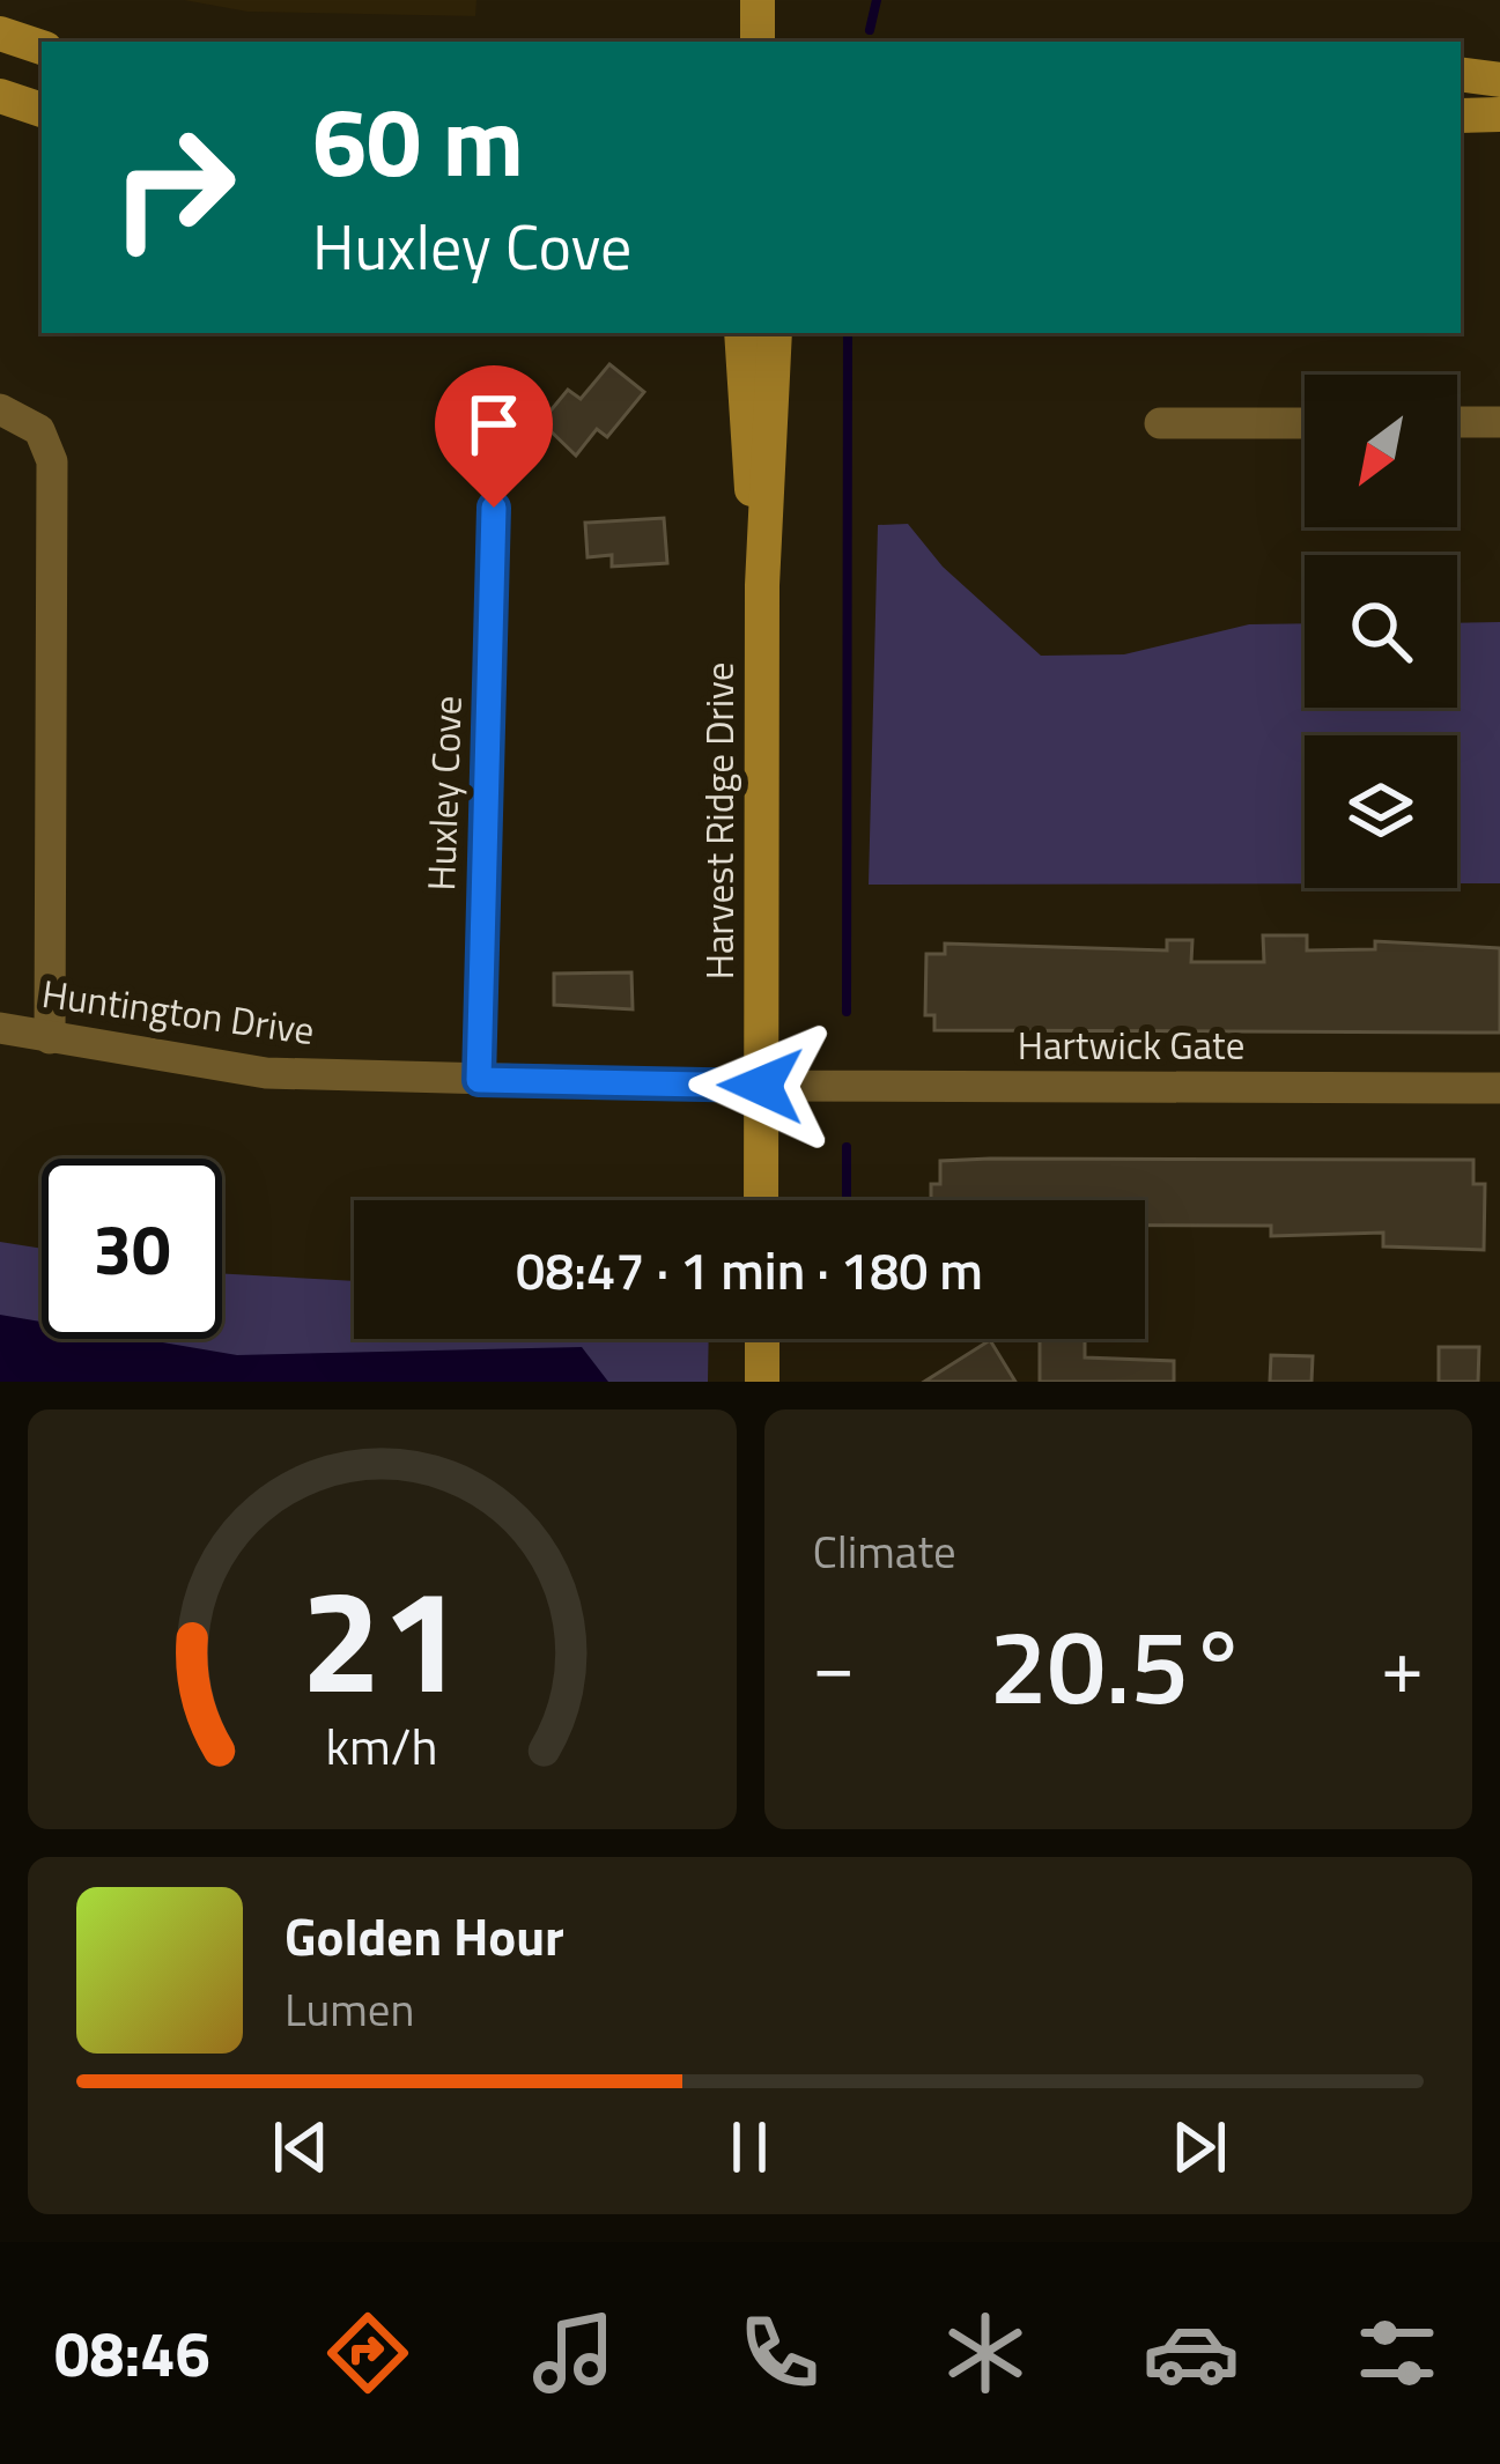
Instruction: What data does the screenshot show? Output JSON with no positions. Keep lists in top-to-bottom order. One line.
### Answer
{"streets":{"street":["Huxley Cove","Harvest Ridge Drive","Huntington Drive","Hartwick Gate"]},"crossings":[["Huxley Cove","Huntington Drive"],["Harvest Ridge Drive","Huntington Drive"],["Harvest Ridge Drive","Hartwick Gate"],["Huntington Drive","Hartwick Gate"]],"north":"bottom left","page":{"turn":["60 m","Huxley Cove"],"limit":"30","trip":"08:47 · 1 min · 180 m","tile":"Climate","heat":["−","20.5°","+"],"song":["Golden Hour","Lumen"],"tabs":"08:46","gauge":["21","km/h"]}}
